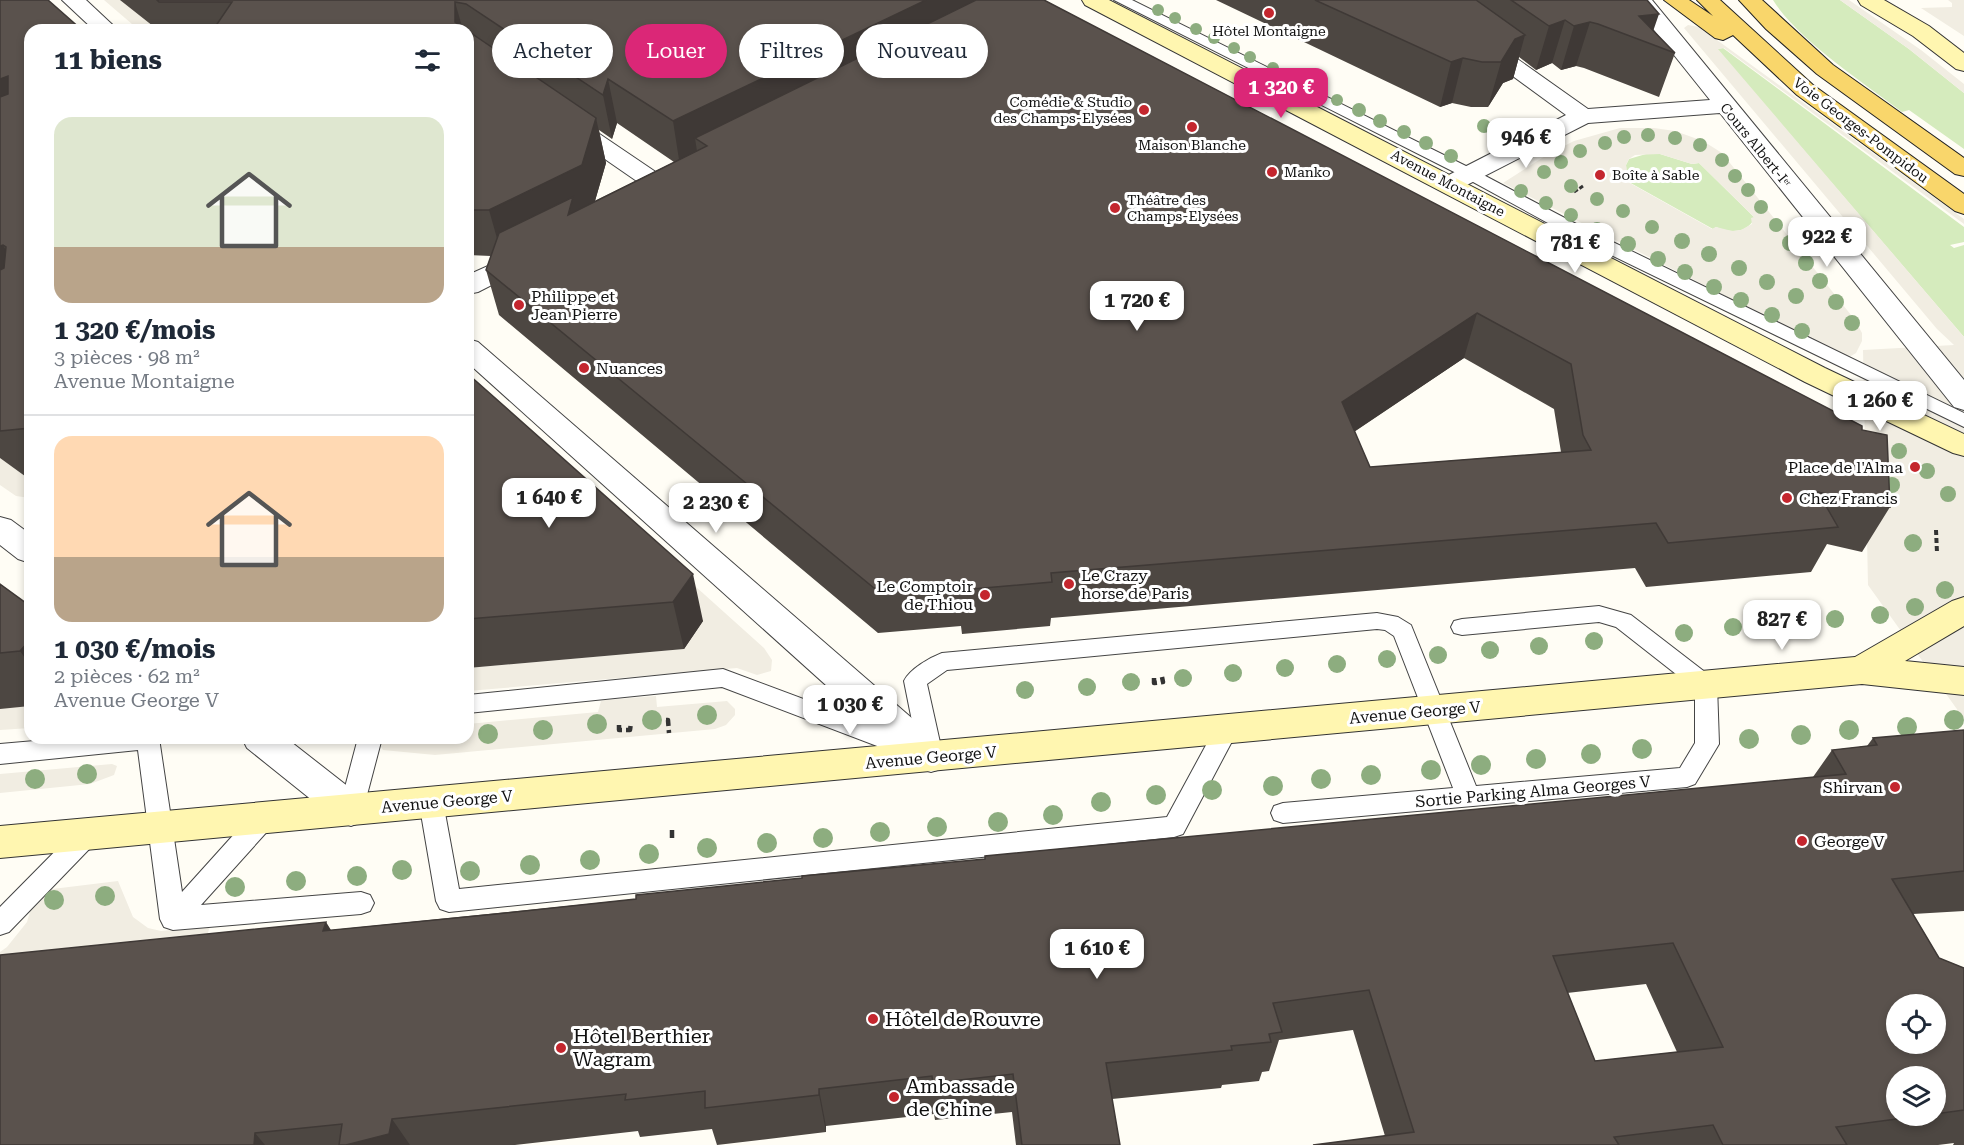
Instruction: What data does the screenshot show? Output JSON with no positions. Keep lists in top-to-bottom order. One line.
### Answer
{"streets":{"main road":["Voie Georges-Pompidou"],"street":["Cours Albert-Iᵉʳ","Avenue Montaigne","Avenue George V"],"lane":["Sortie Parking Alma Georges V"]},"crossings":[["Avenue George V","Sortie Parking Alma Georges V"]],"places":["Hôtel Montaigne","Comédie & Studio des Champs-Elysées","Maison Blanche","Manko","Boîte à Sable","Théâtre des Champs-Elysées","Philippe et Jean Pierre","Nuances","Place de l'Alma","Chez Francis","Le Crazy horse de Paris","Le Comptoir de Thiou","Shirvan","George V","Hôtel de Rouvre","Hôtel Berthier Wagram","Ambassade de Chine"],"page":{"chip":["Acheter","Louer","Filtres","Nouveau"],"heading":"11 biens","price":["1 320 €","946 €","922 €","781 €","1 720 €","1 260 €","1 640 €","2 230 €","827 €","1 030 €","1 610 €"],"list":[{"name":"1 320 €/mois","note":"3 pièces · 98 m² · Avenue Montaigne"},{"name":"1 030 €/mois","note":"2 pièces · 62 m² · Avenue George V"}]}}
